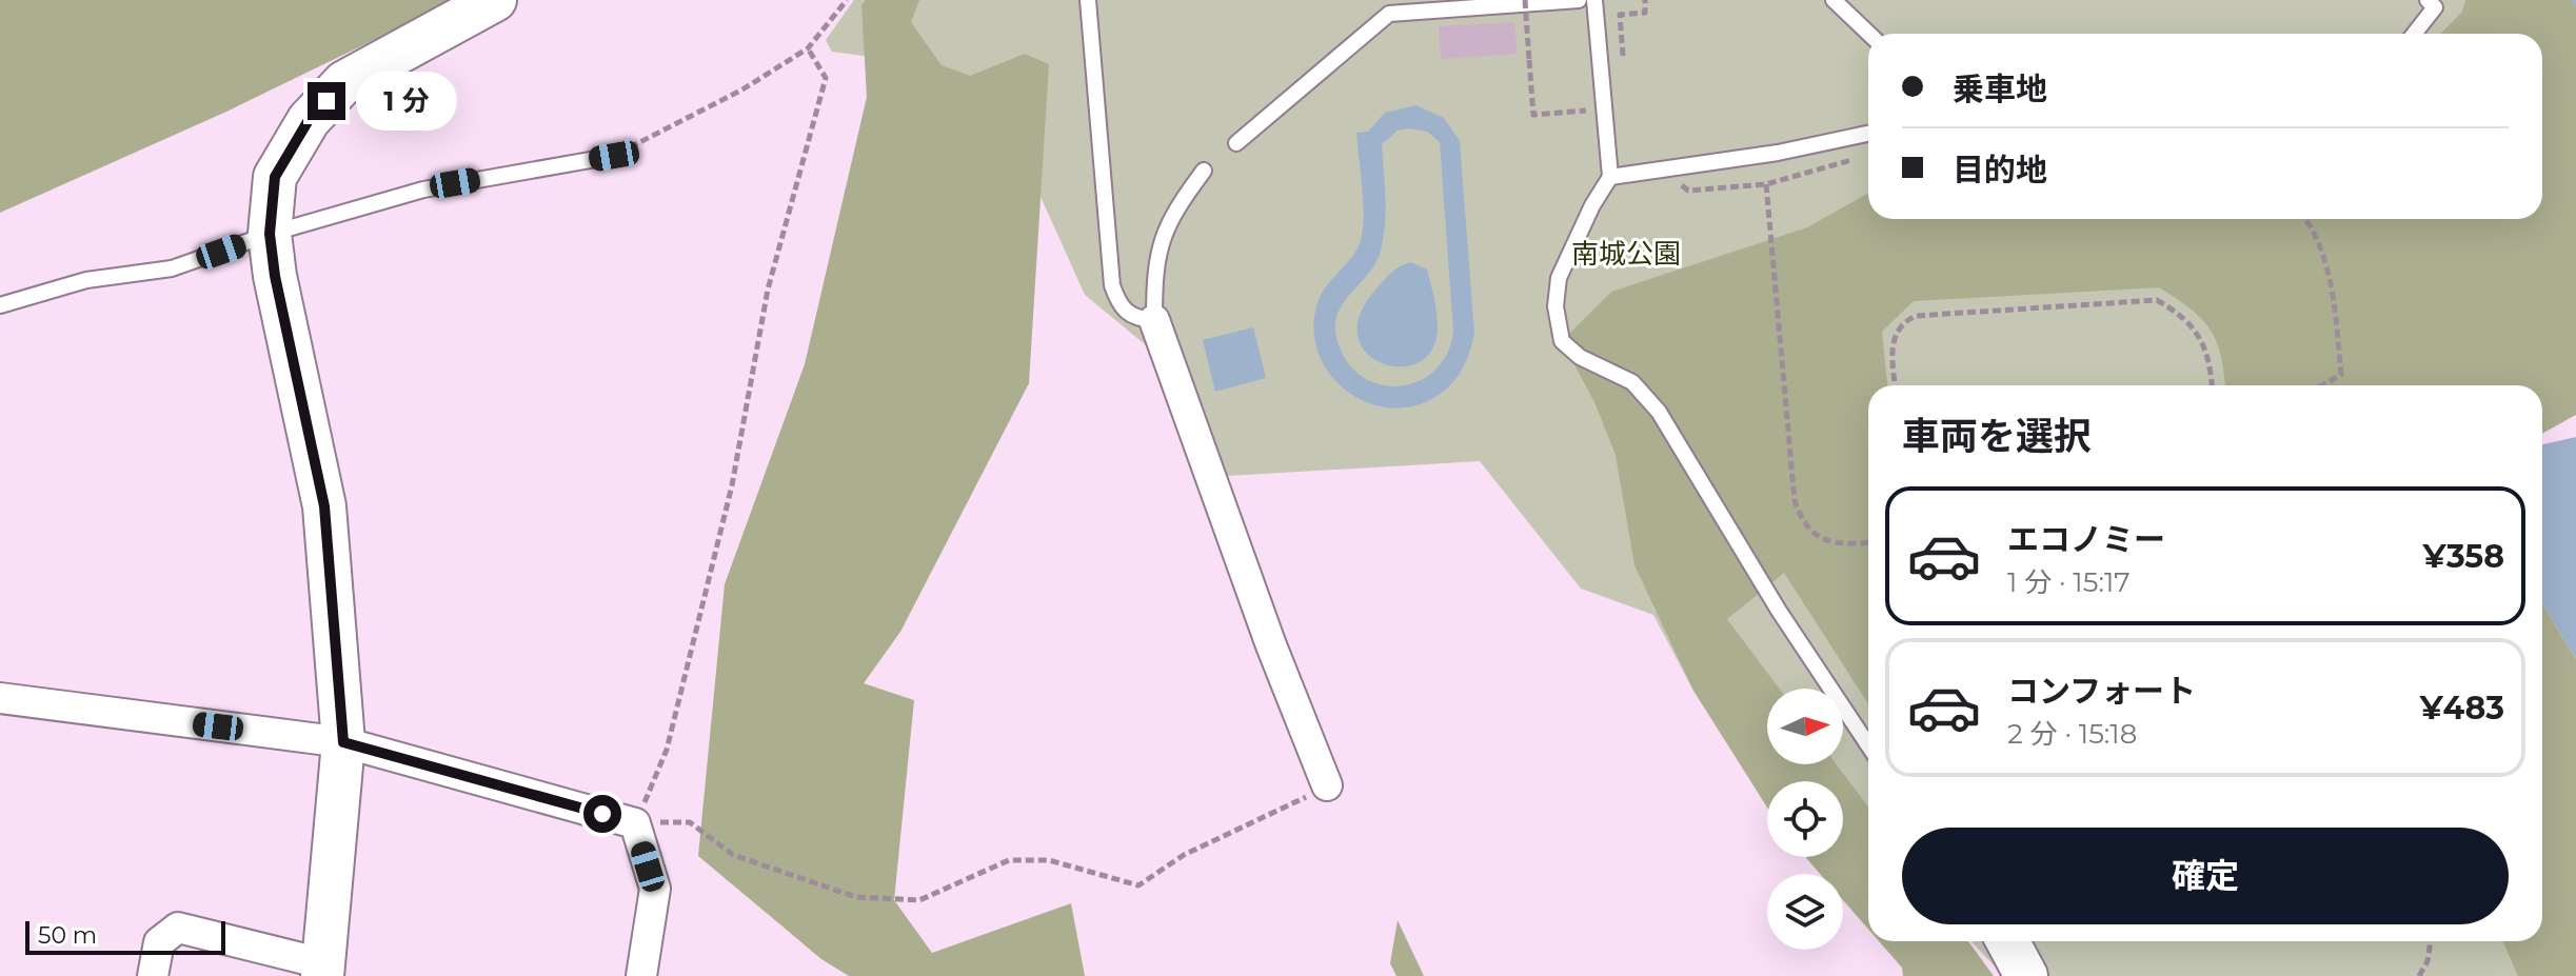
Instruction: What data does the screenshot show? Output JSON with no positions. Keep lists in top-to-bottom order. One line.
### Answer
{"parks":["南城公園"],"scale_bar":"50 m","north":"right","page":{"banner":["乗車地","目的地"],"bubble":"1 分","heading":"車両を選択","list":[{"name":"エコノミー","note":"1 分 · 15:17","value":"¥358"},{"name":"コンフォート","note":"2 分 · 15:18","value":"¥483"}],"buttons":"確定","scale":"50 m"}}
